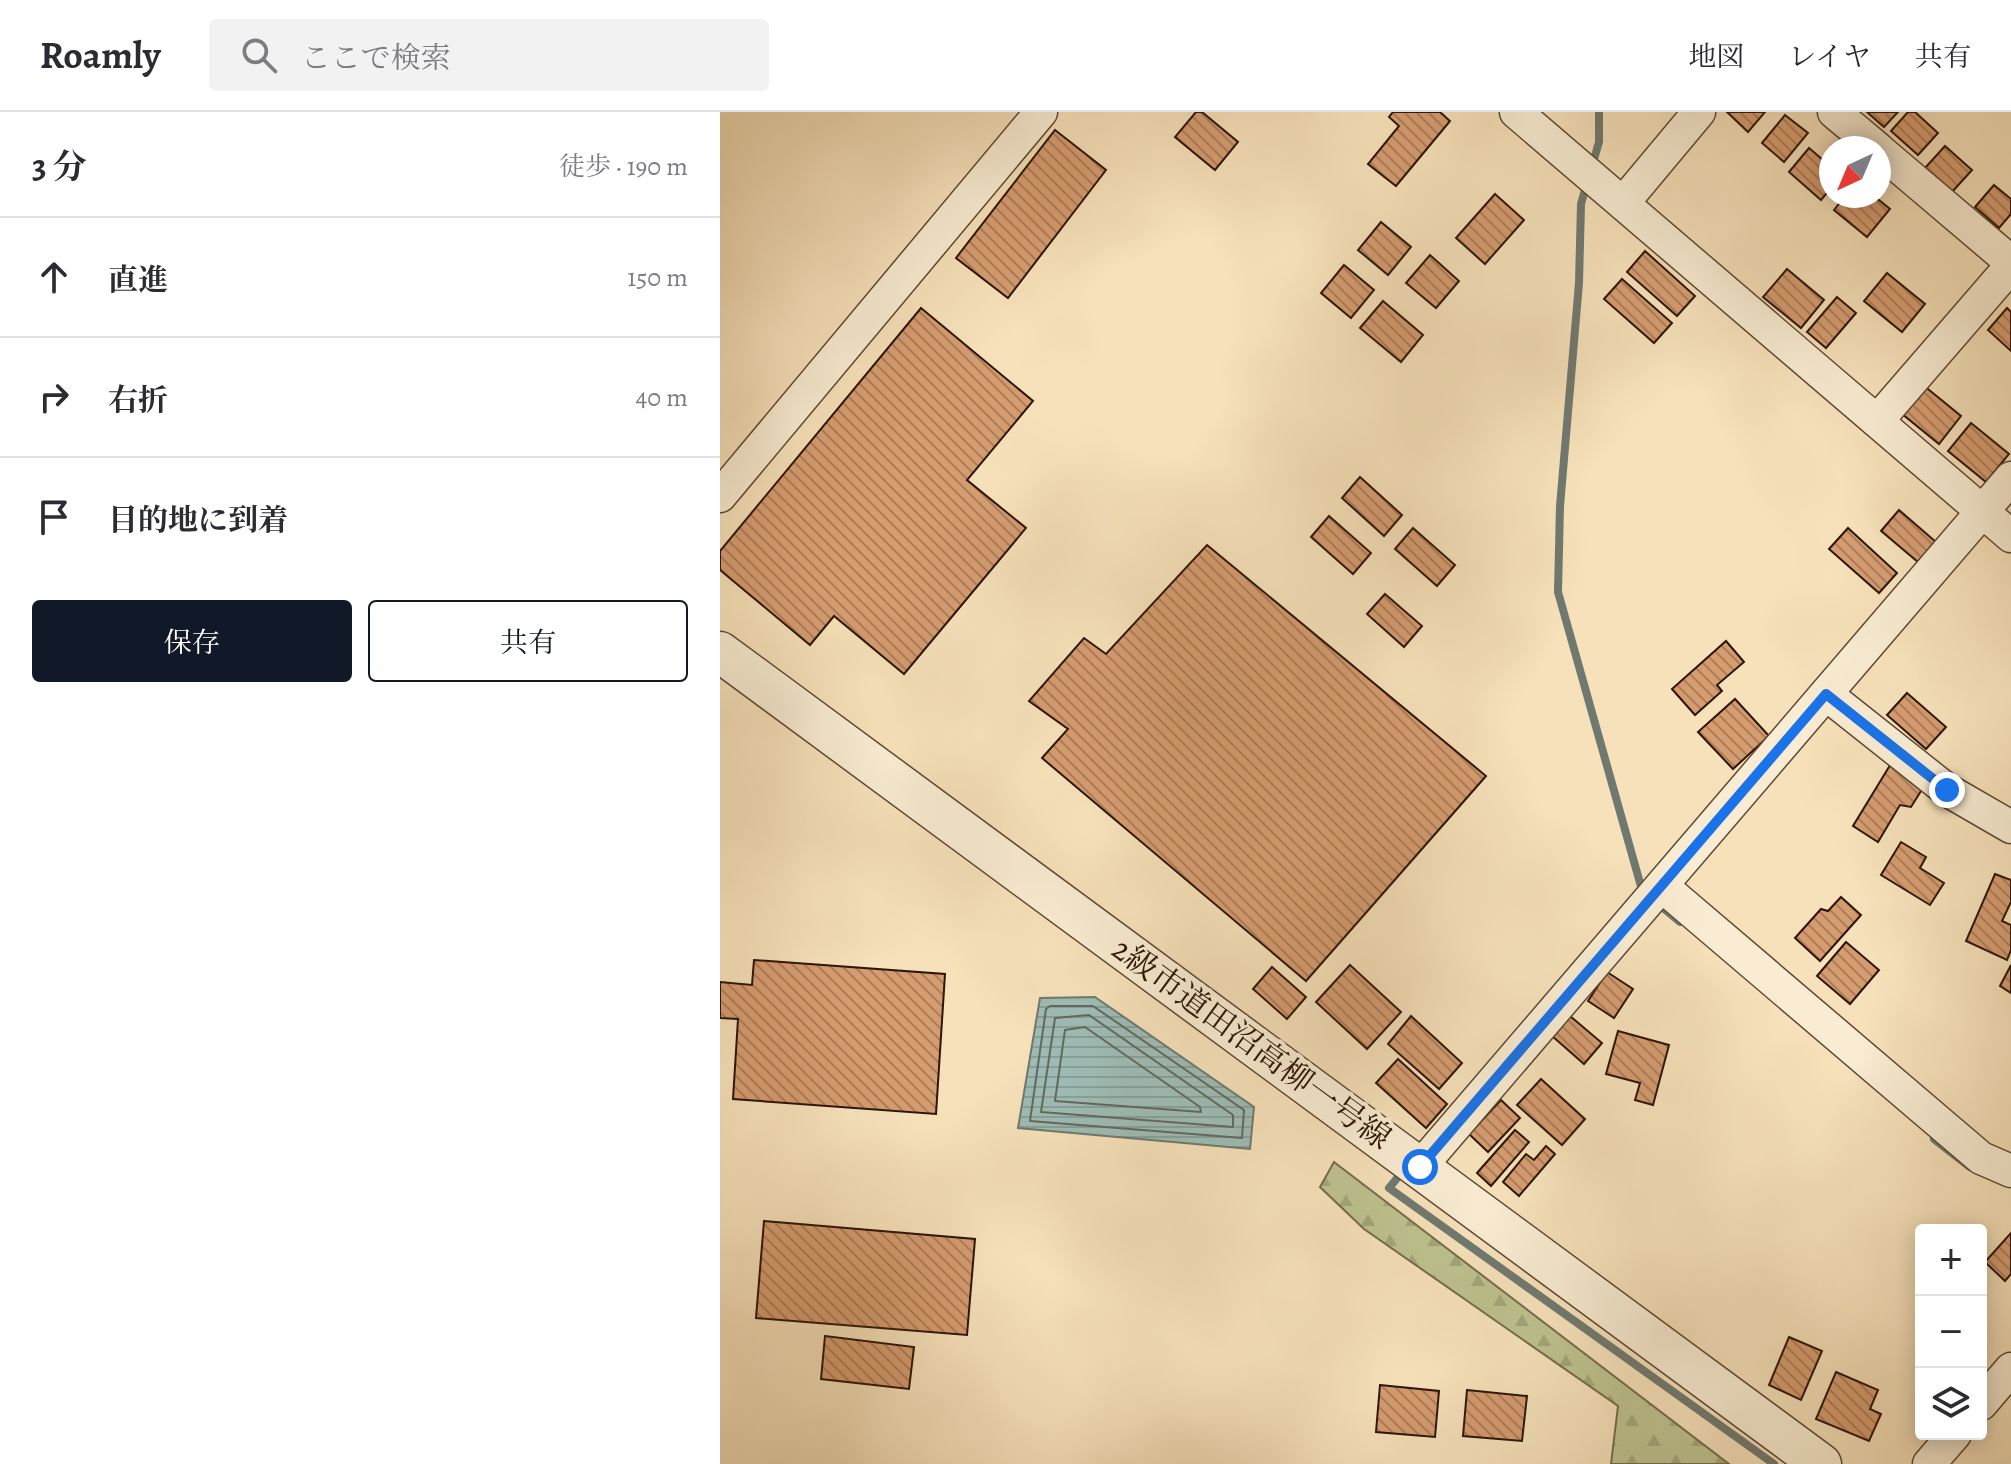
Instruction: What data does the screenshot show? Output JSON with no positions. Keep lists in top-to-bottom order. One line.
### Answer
{"streets":{"street":["2級市道田沼高柳一号線"]},"north":"bottom left","page":{"header":"Roamly","search":"ここで検索","nav":["地図","レイヤ","共有"],"heading":["3 分","徒歩 · 190 m"],"list":[["直進","150 m"],["右折","40 m"],"目的地に到着"],"buttons":["保存","共有"],"map_buttons":["+","−"]}}
